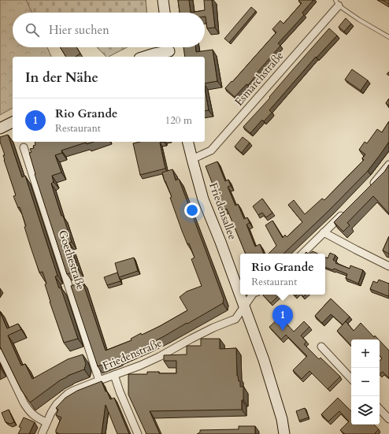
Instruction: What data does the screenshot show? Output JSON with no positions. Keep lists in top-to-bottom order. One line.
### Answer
{"streets":{"main road":["Friedensallee"],"street":["Esmarchstraße","Goethestraße","Friedenstraße"]},"crossings":[["Esmarchstraße","Friedensallee"],["Friedensallee","Friedenstraße"],["Goethestraße","Friedenstraße"]],"page":{"search":"Hier suchen","heading":"In der Nähe","list":[{"mark":"1","name":"Rio Grande","note":"Restaurant","value":"120 m"}],"popup":["Rio Grande","Restaurant"],"pins":"1","map_buttons":["+","−"]}}
